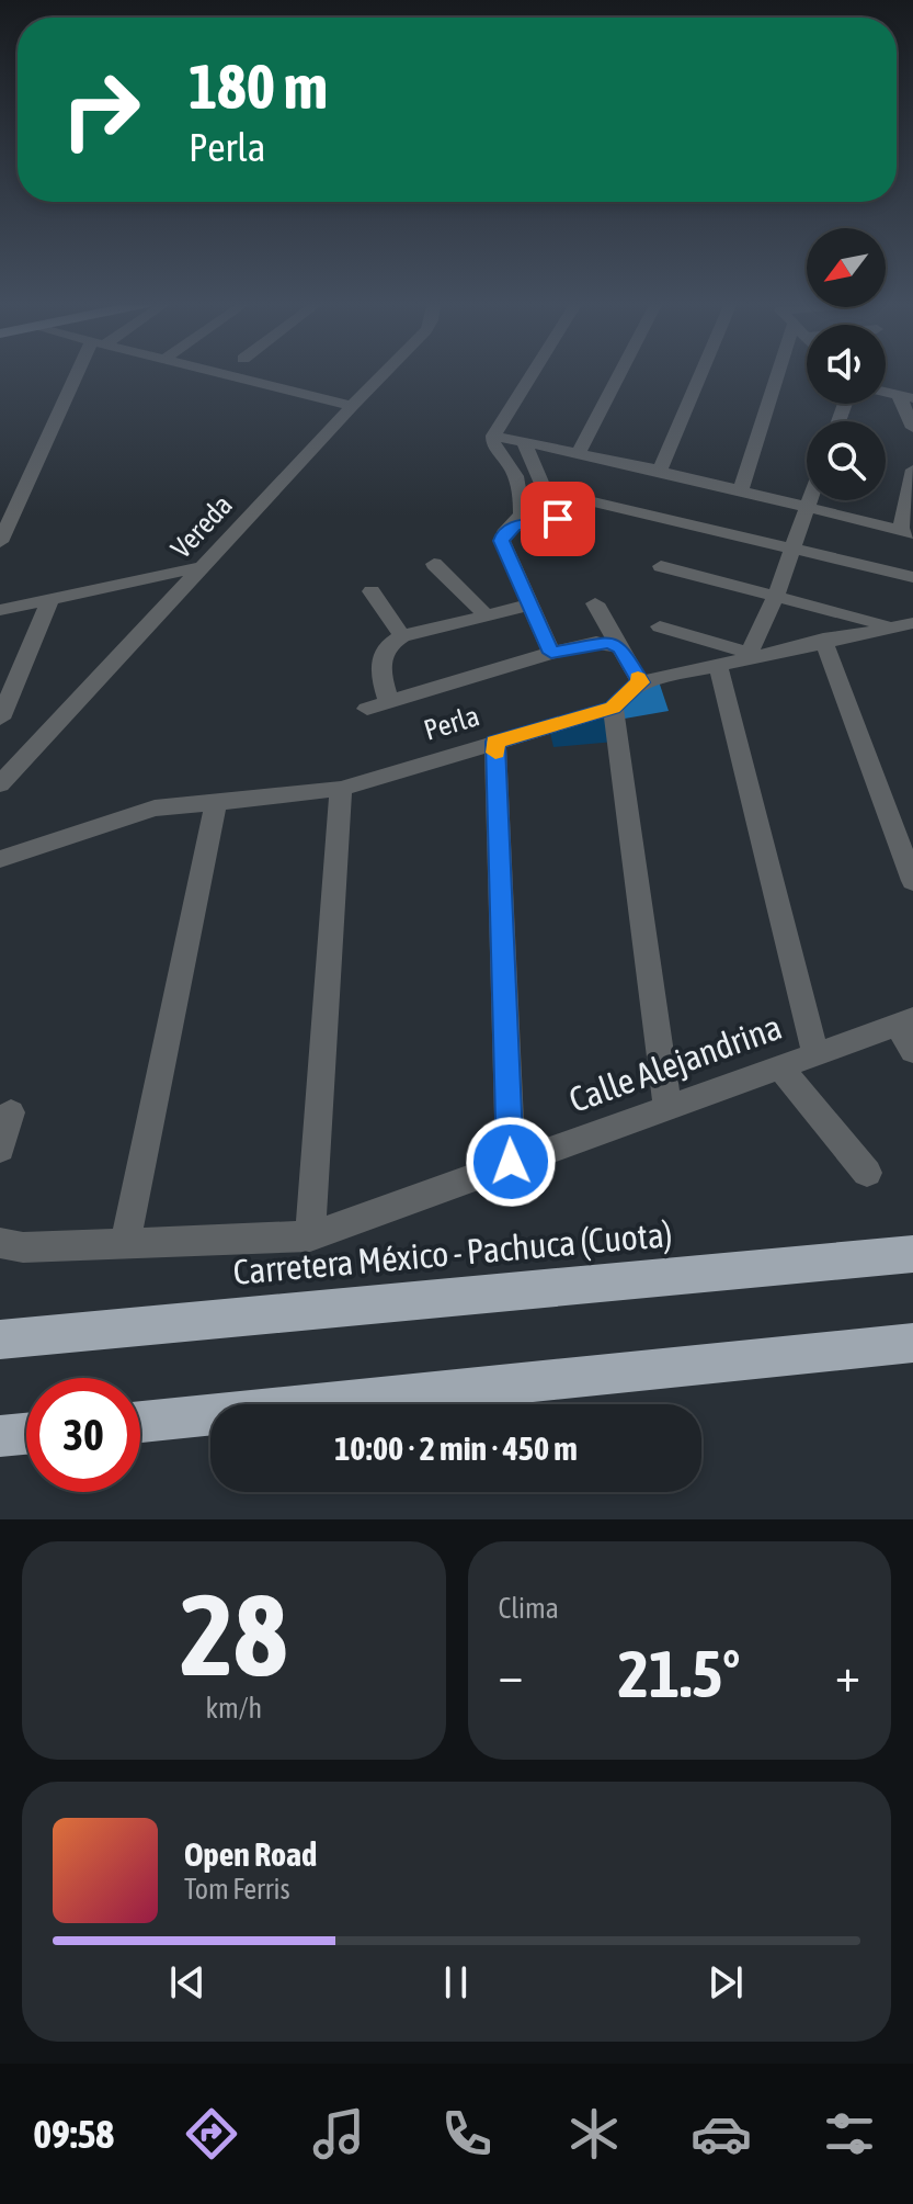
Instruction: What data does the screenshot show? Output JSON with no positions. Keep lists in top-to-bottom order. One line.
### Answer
{"streets":{"highway":["Carretera México - Pachuca (Cuota)"],"street":["Vereda","Perla","Calle Alejandrina"]},"north":"bottom left","page":{"turn":["180 m","Perla"],"limit":"30","trip":"10:00 · 2 min · 450 m","tile":[["28","km/h"],"Clima"],"heat":["−","21.5°","+"],"song":["Open Road","Tom Ferris"],"tabs":"09:58"}}
